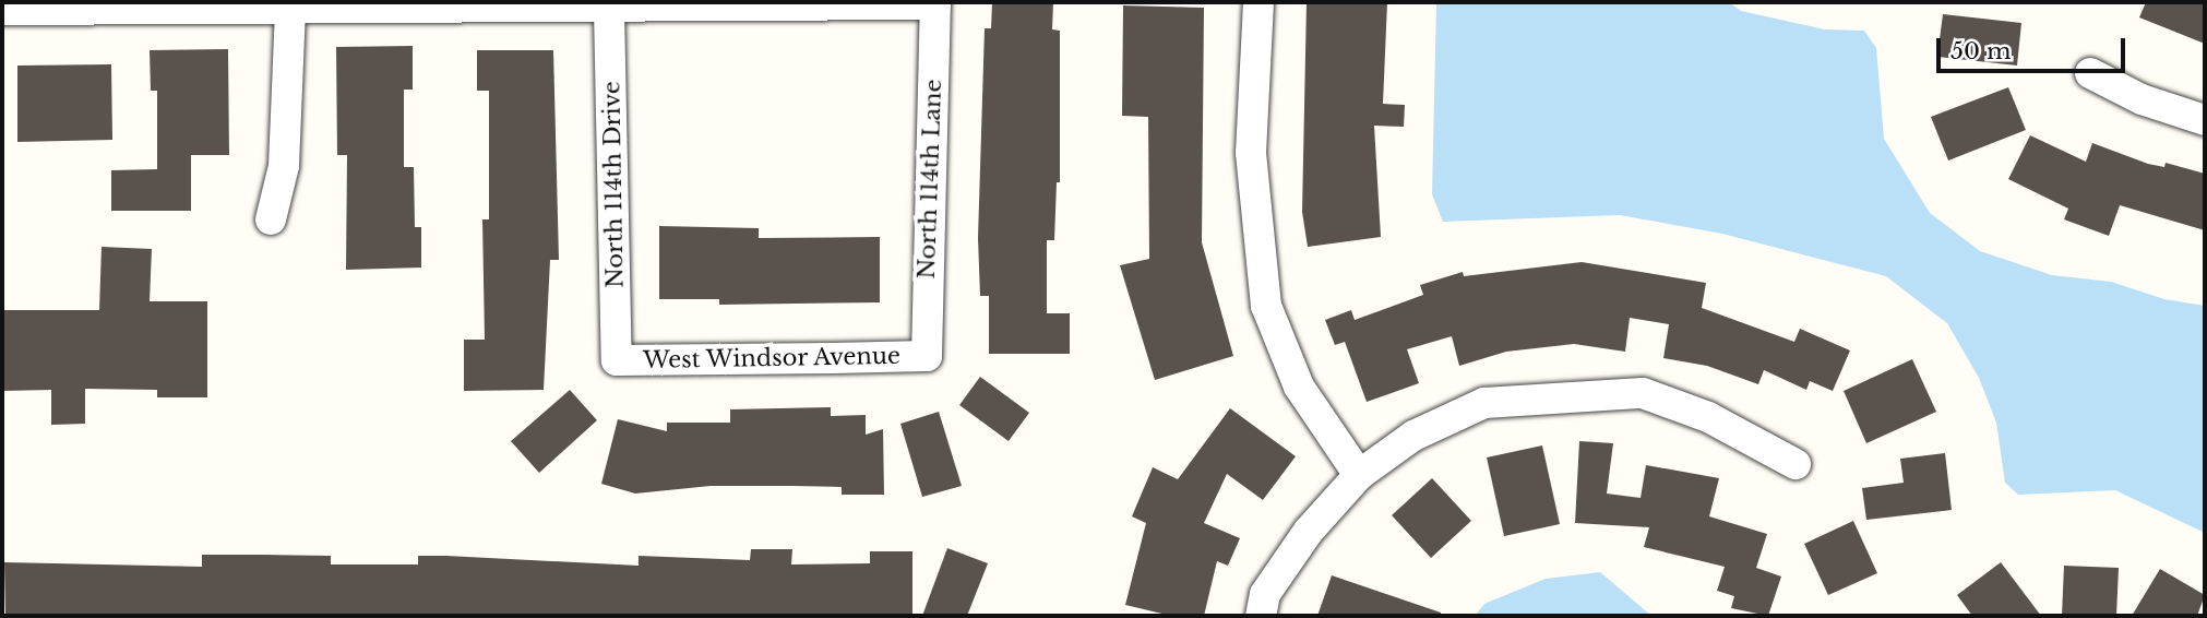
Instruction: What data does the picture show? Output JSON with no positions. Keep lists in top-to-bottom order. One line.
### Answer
{"streets":{"street":["North 114th Lane","North 114th Drive","West Windsor Avenue"]},"crossings":[["North 114th Lane","West Windsor Avenue"],["North 114th Drive","West Windsor Avenue"]],"scale_bar":"50 m"}
